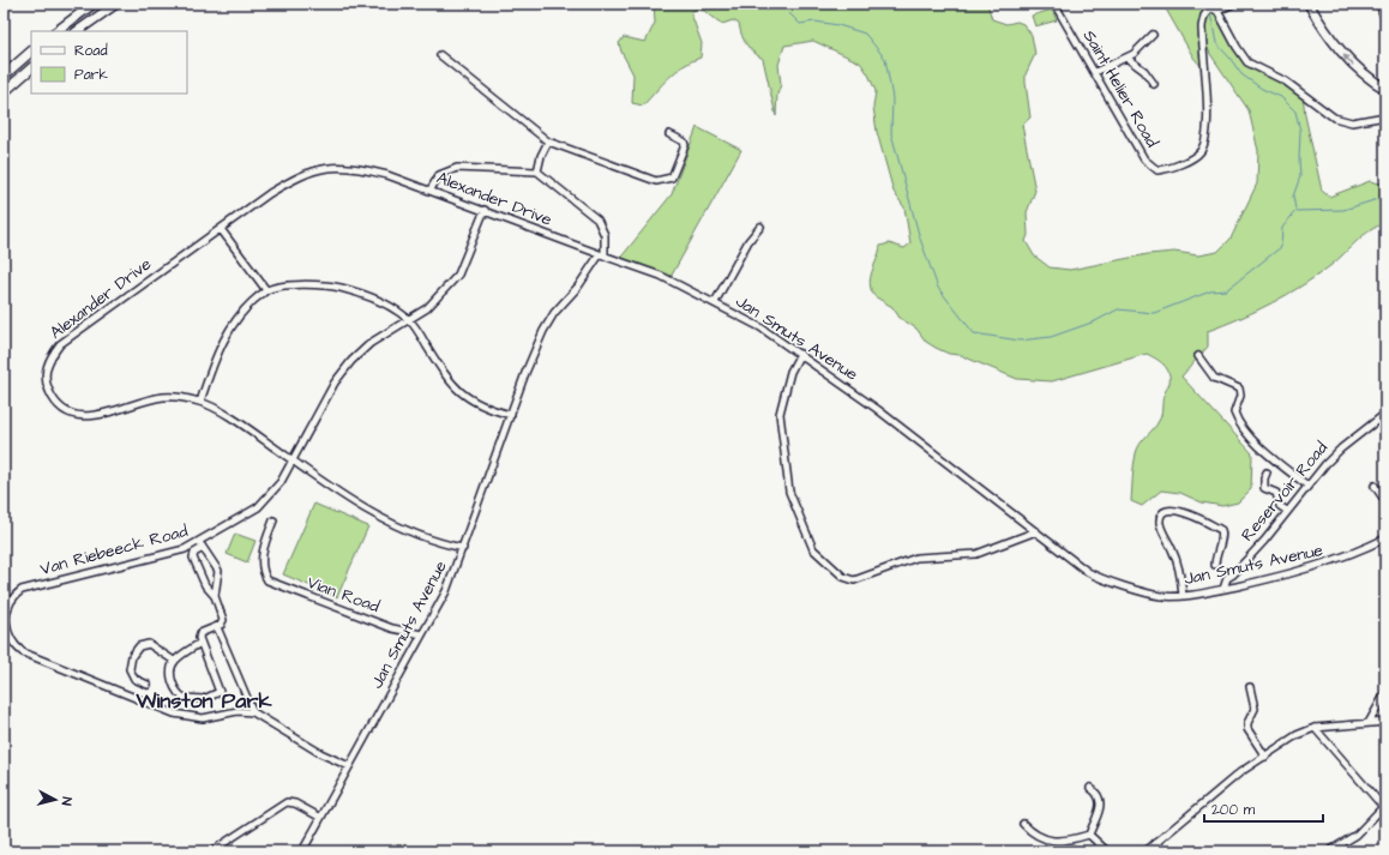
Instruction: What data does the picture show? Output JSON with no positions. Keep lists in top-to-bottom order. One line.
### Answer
{"streets":{"street":["Saint Helier Road","Alexander Drive","Jan Smuts Avenue","Reservoir Road","Van Riebeeck Road","Vian Road"]},"crossings":[["Alexander Drive","Jan Smuts Avenue"],["Alexander Drive","Van Riebeeck Road"],["Jan Smuts Avenue","Reservoir Road"],["Jan Smuts Avenue","Vian Road"]],"districts":["Winston Park"],"legend":["Road","Park"],"scale_bar":"200 m","north":"right"}
